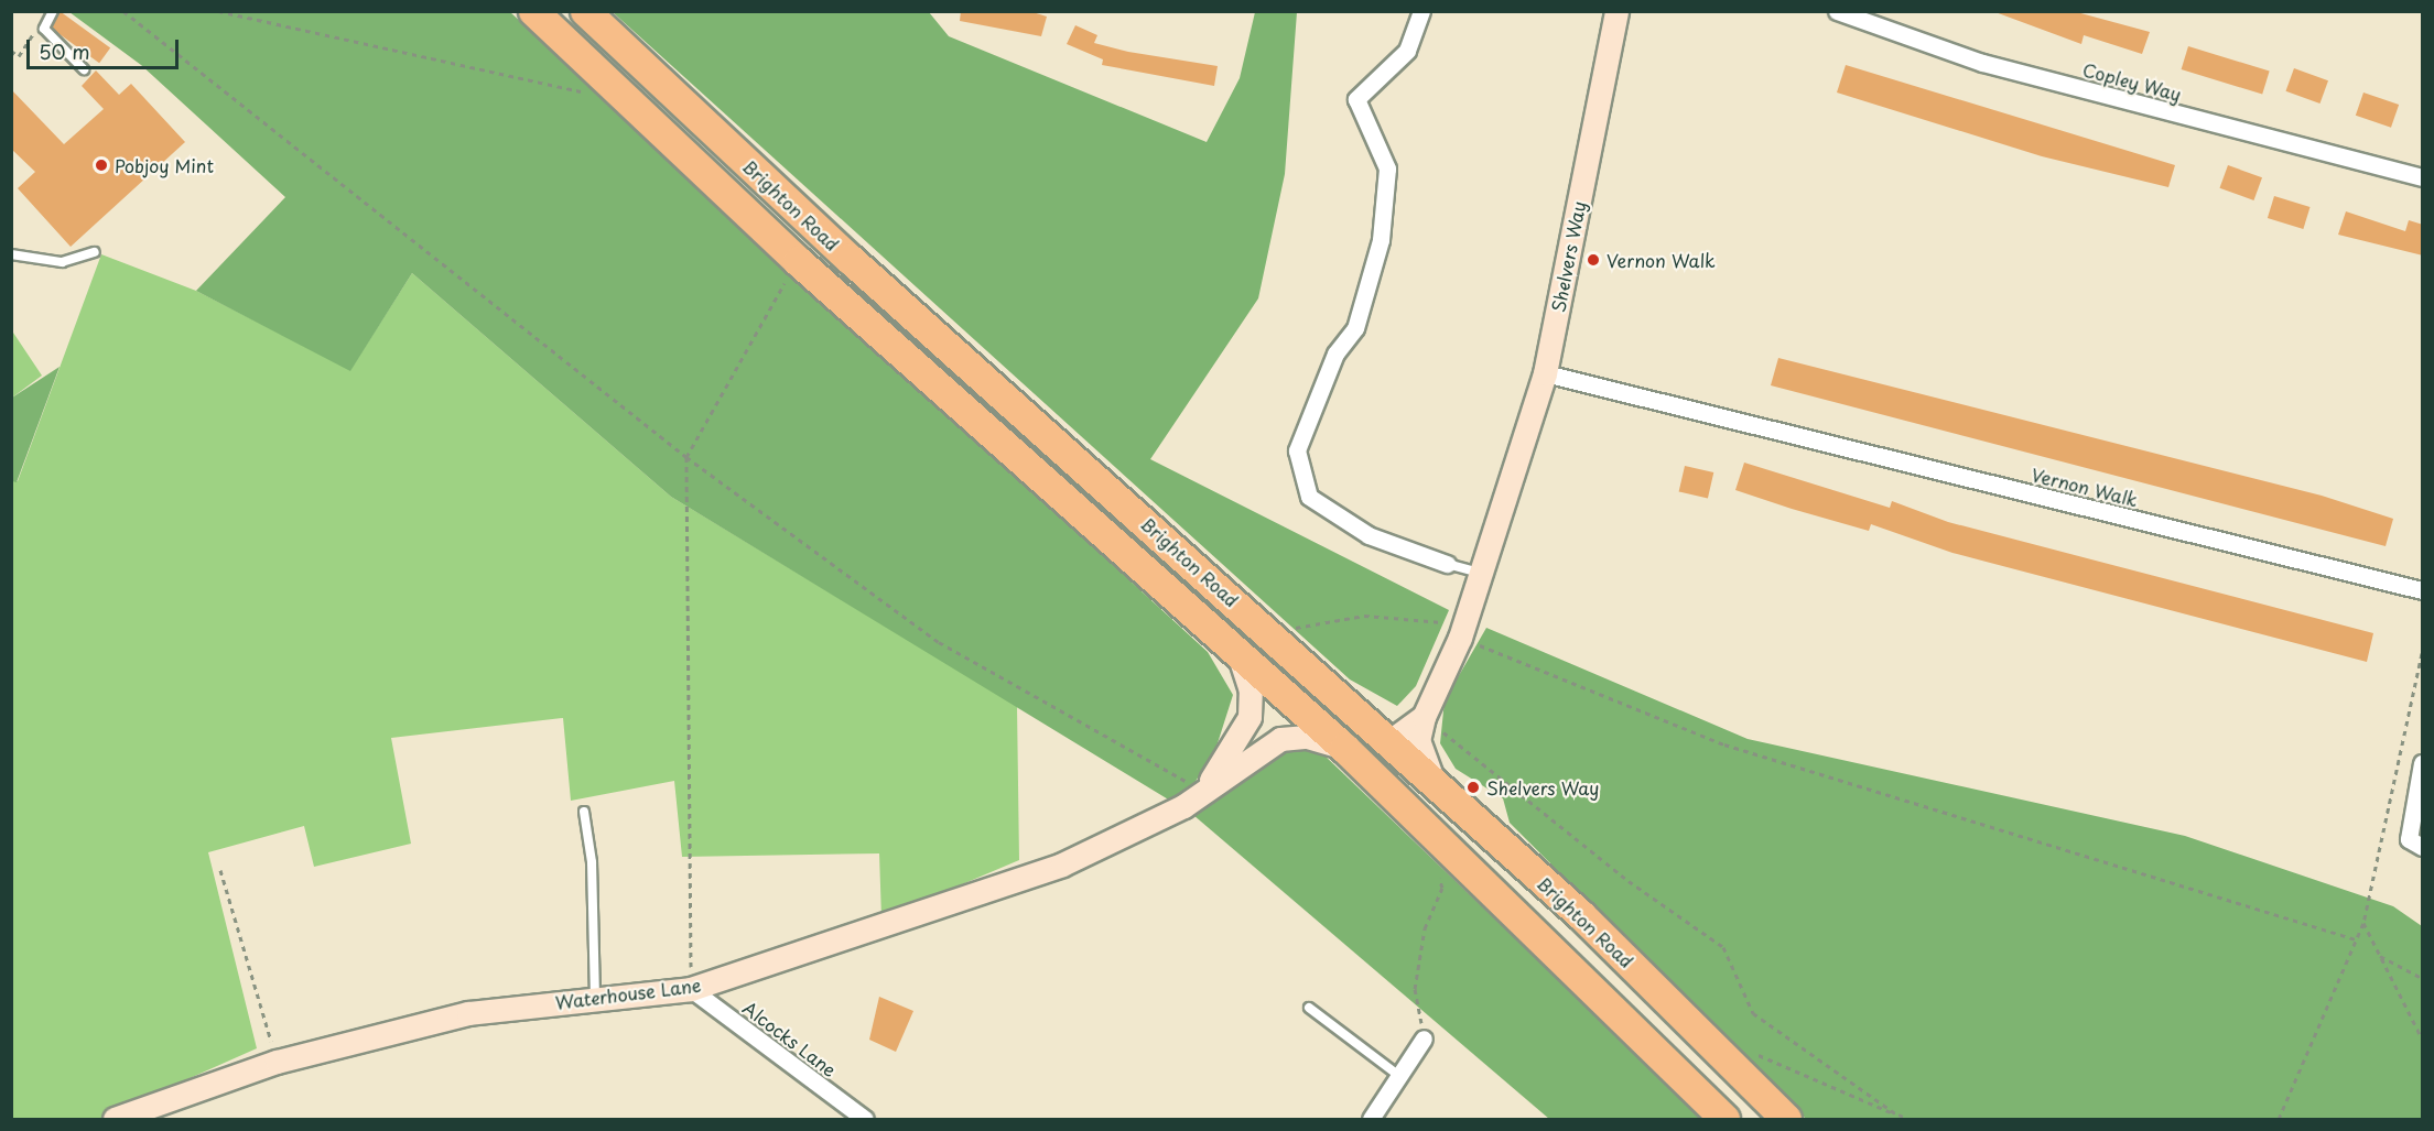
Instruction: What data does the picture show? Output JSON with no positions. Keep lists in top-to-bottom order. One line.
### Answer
{"streets":{"highway":["Brighton Road"],"street":["Copley Way","Shelvers Way","Vernon Walk","Waterhouse Lane","Alcocks Lane"]},"crossings":[["Brighton Road","Shelvers Way"],["Brighton Road","Waterhouse Lane"],["Shelvers Way","Vernon Walk"],["Waterhouse Lane","Alcocks Lane"]],"places":["Pobjoy Mint","Vernon Walk","Shelvers Way"],"scale_bar":"50 m"}
